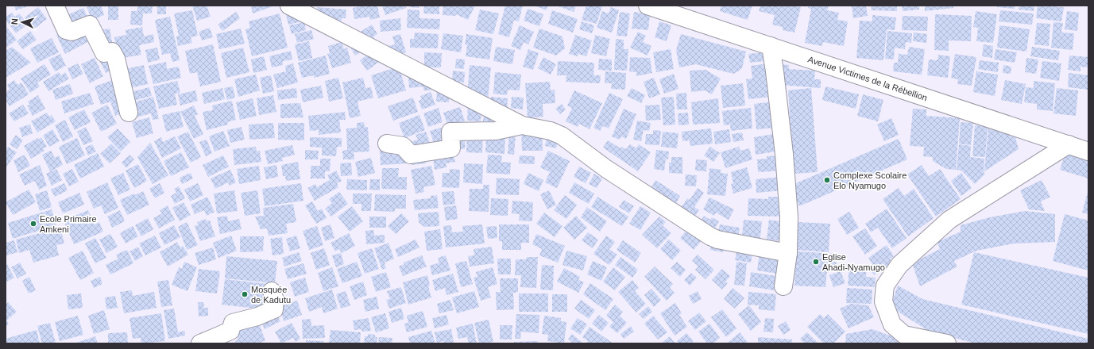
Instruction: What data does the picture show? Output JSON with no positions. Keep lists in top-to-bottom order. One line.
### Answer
{"streets":{"main road":["Avenue Victimes de la Rébellion"]},"places":["Complexe Scolaire Elo Nyamugo","Ecole Primaire Amkeni","Eglise Ahadi-Nyamugo","Mosquée de Kadutu"],"north":"left"}
